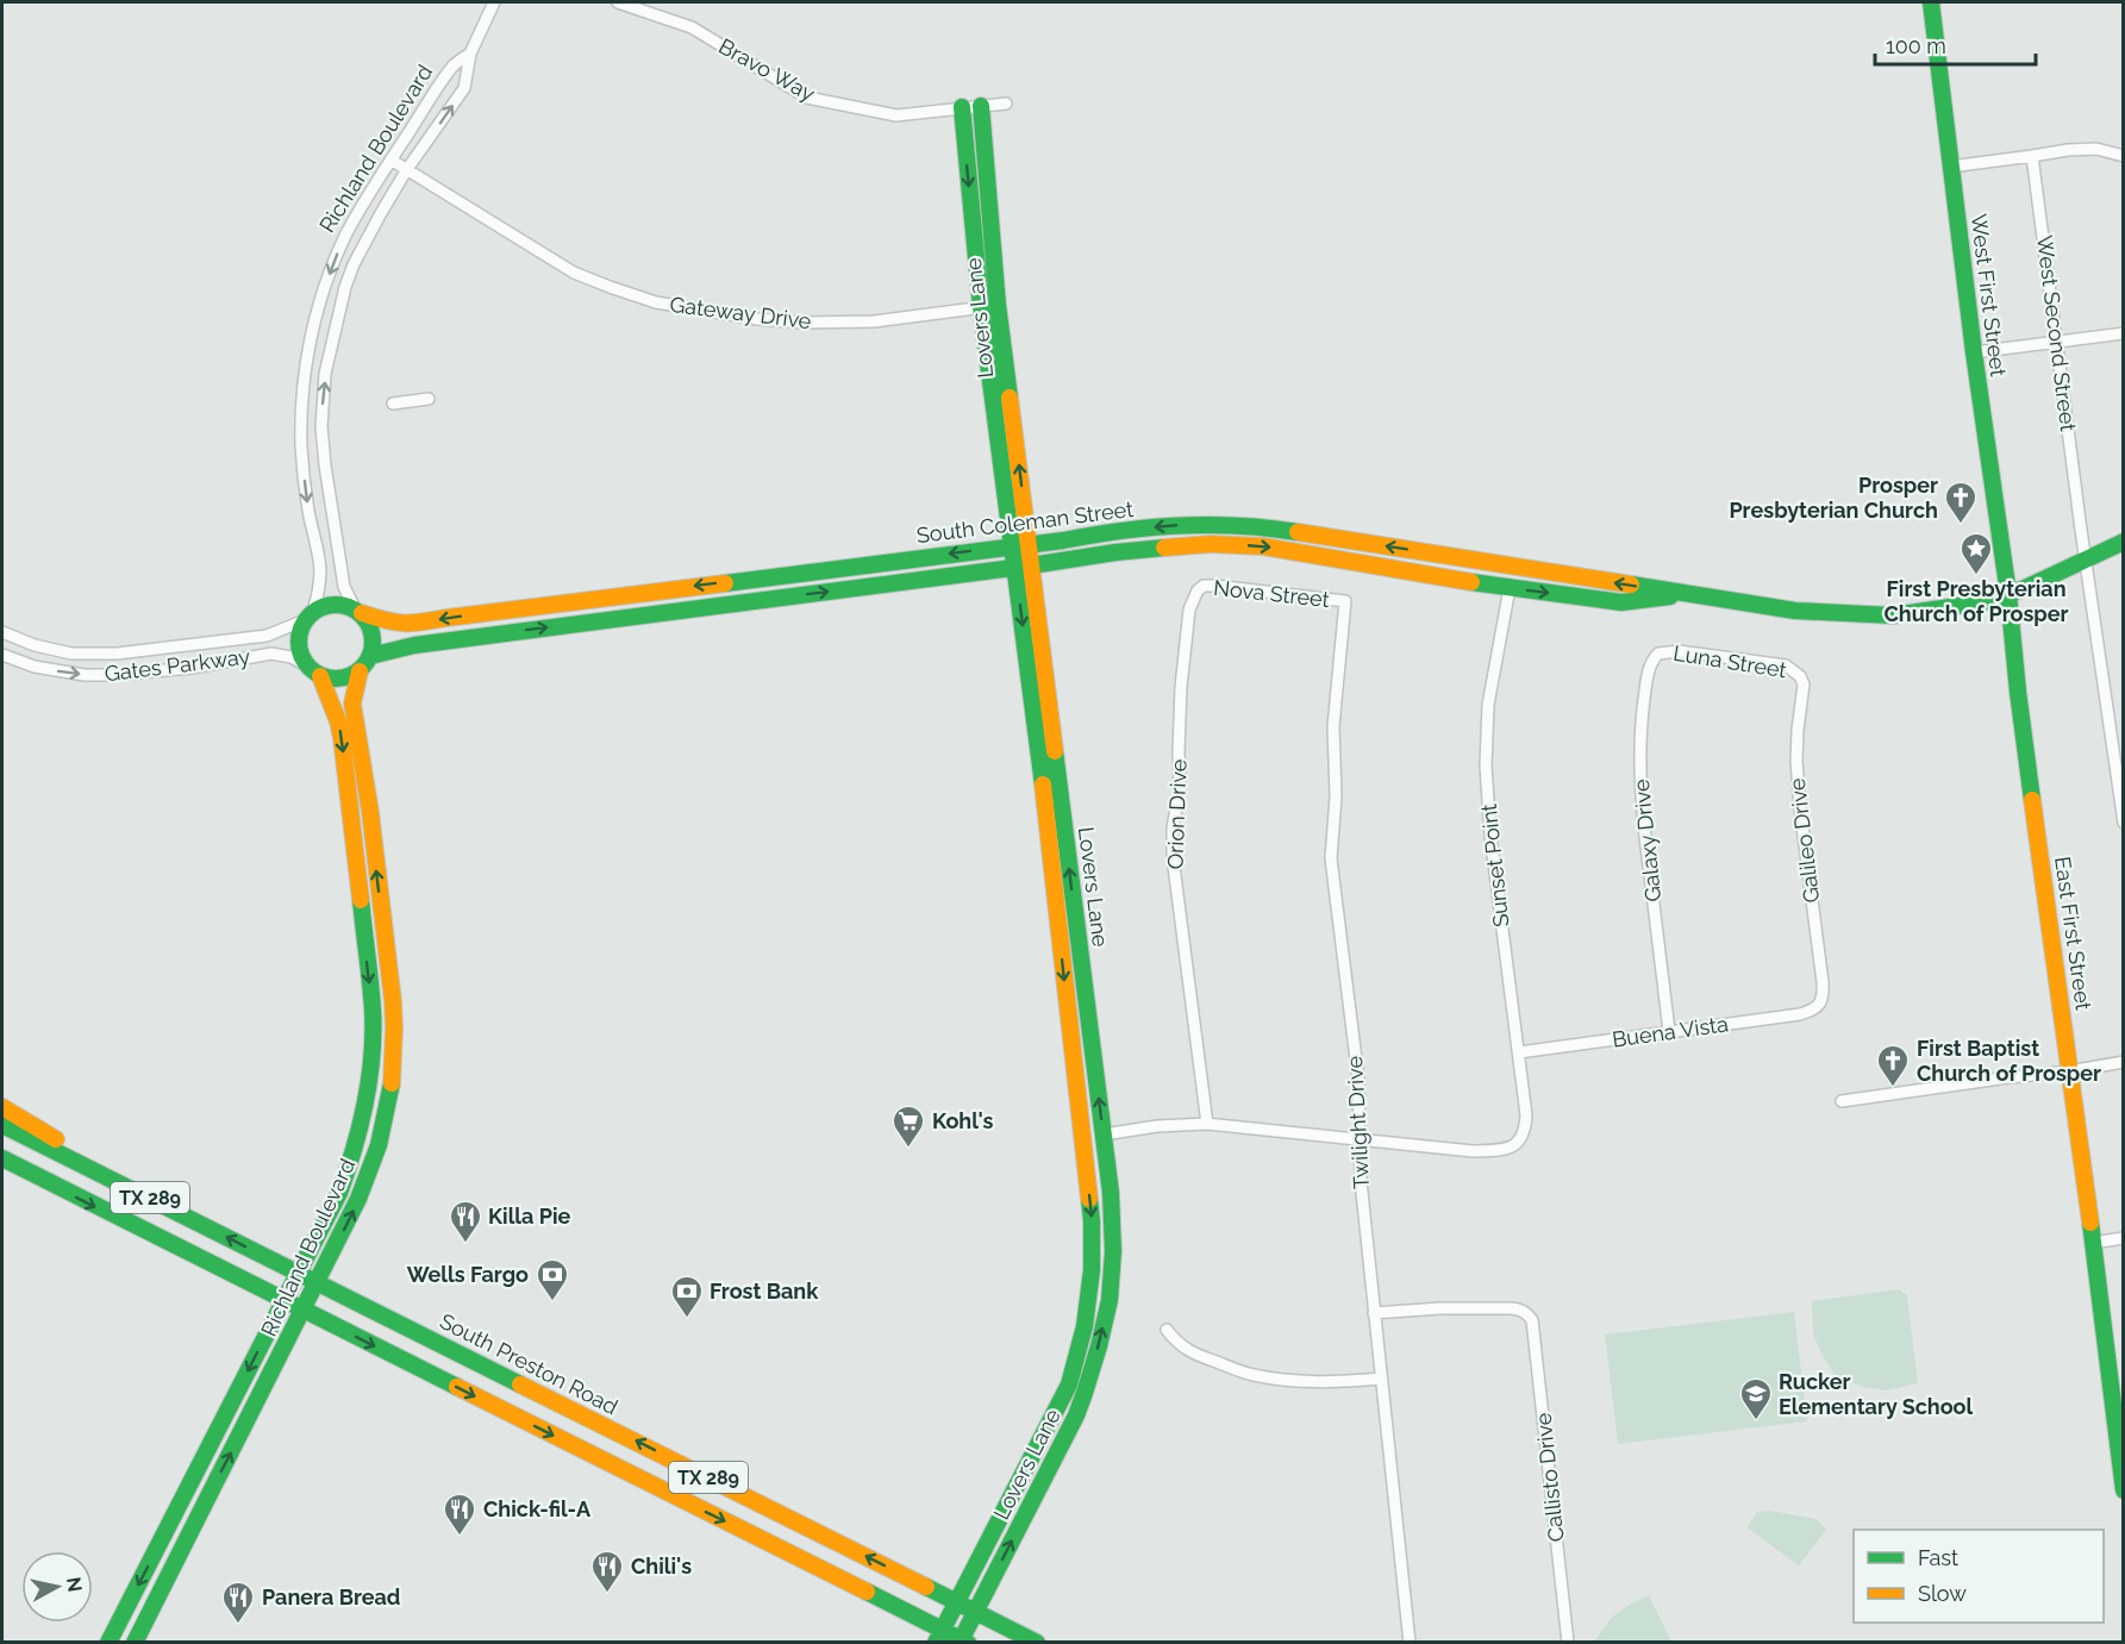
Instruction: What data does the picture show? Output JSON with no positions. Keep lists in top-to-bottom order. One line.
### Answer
{"streets":{"street":["Bravo Way","Richland Boulevard","West First Street","Gateway Drive","Lovers Lane","West Second Street","South Coleman Street","Nova Street","Luna Street","Gates Parkway","Orion Drive","Galaxy Drive","Galileo Drive","Sunset Point","East First Street","Buena Vista","Twilight Drive","TX 289","South Preston Road","Callisto Drive"]},"crossings":[["Bravo Way","Lovers Lane"],["Richland Boulevard","Gateway Drive"],["Richland Boulevard","South Coleman Street"],["Richland Boulevard","Gates Parkway"],["Richland Boulevard","TX 289"],["Richland Boulevard","South Preston Road"],["West First Street","South Coleman Street"],["West First Street","East First Street"],["Gateway Drive","Lovers Lane"],["Lovers Lane","South Coleman Street"],["Lovers Lane","TX 289"],["Lovers Lane","South Preston Road"],["West Second Street","South Coleman Street"],["South Coleman Street","Gates Parkway"],["South Coleman Street","Sunset Point"],["South Coleman Street","East First Street"],["Nova Street","Orion Drive"],["Nova Street","Twilight Drive"],["Luna Street","Galaxy Drive"],["Luna Street","Galileo Drive"],["Galaxy Drive","Buena Vista"],["Galileo Drive","Buena Vista"],["Sunset Point","Buena Vista"],["Sunset Point","Twilight Drive"],["Twilight Drive","Callisto Drive"]],"places":{"church":["Prosper Presbyterian Church","First Baptist Church of Prosper"],"place":["First Presbyterian Church of Prosper"],"supermarket":["Kohl's"],"restaurant":["Killa Pie","Chick-fil-A","Chili's","Panera Bread"],"bank":["Wells Fargo","Frost Bank"],"school or university":["Rucker Elementary School"]},"legend":["Fast","Slow"],"scale_bar":"100 m","north":"right"}
